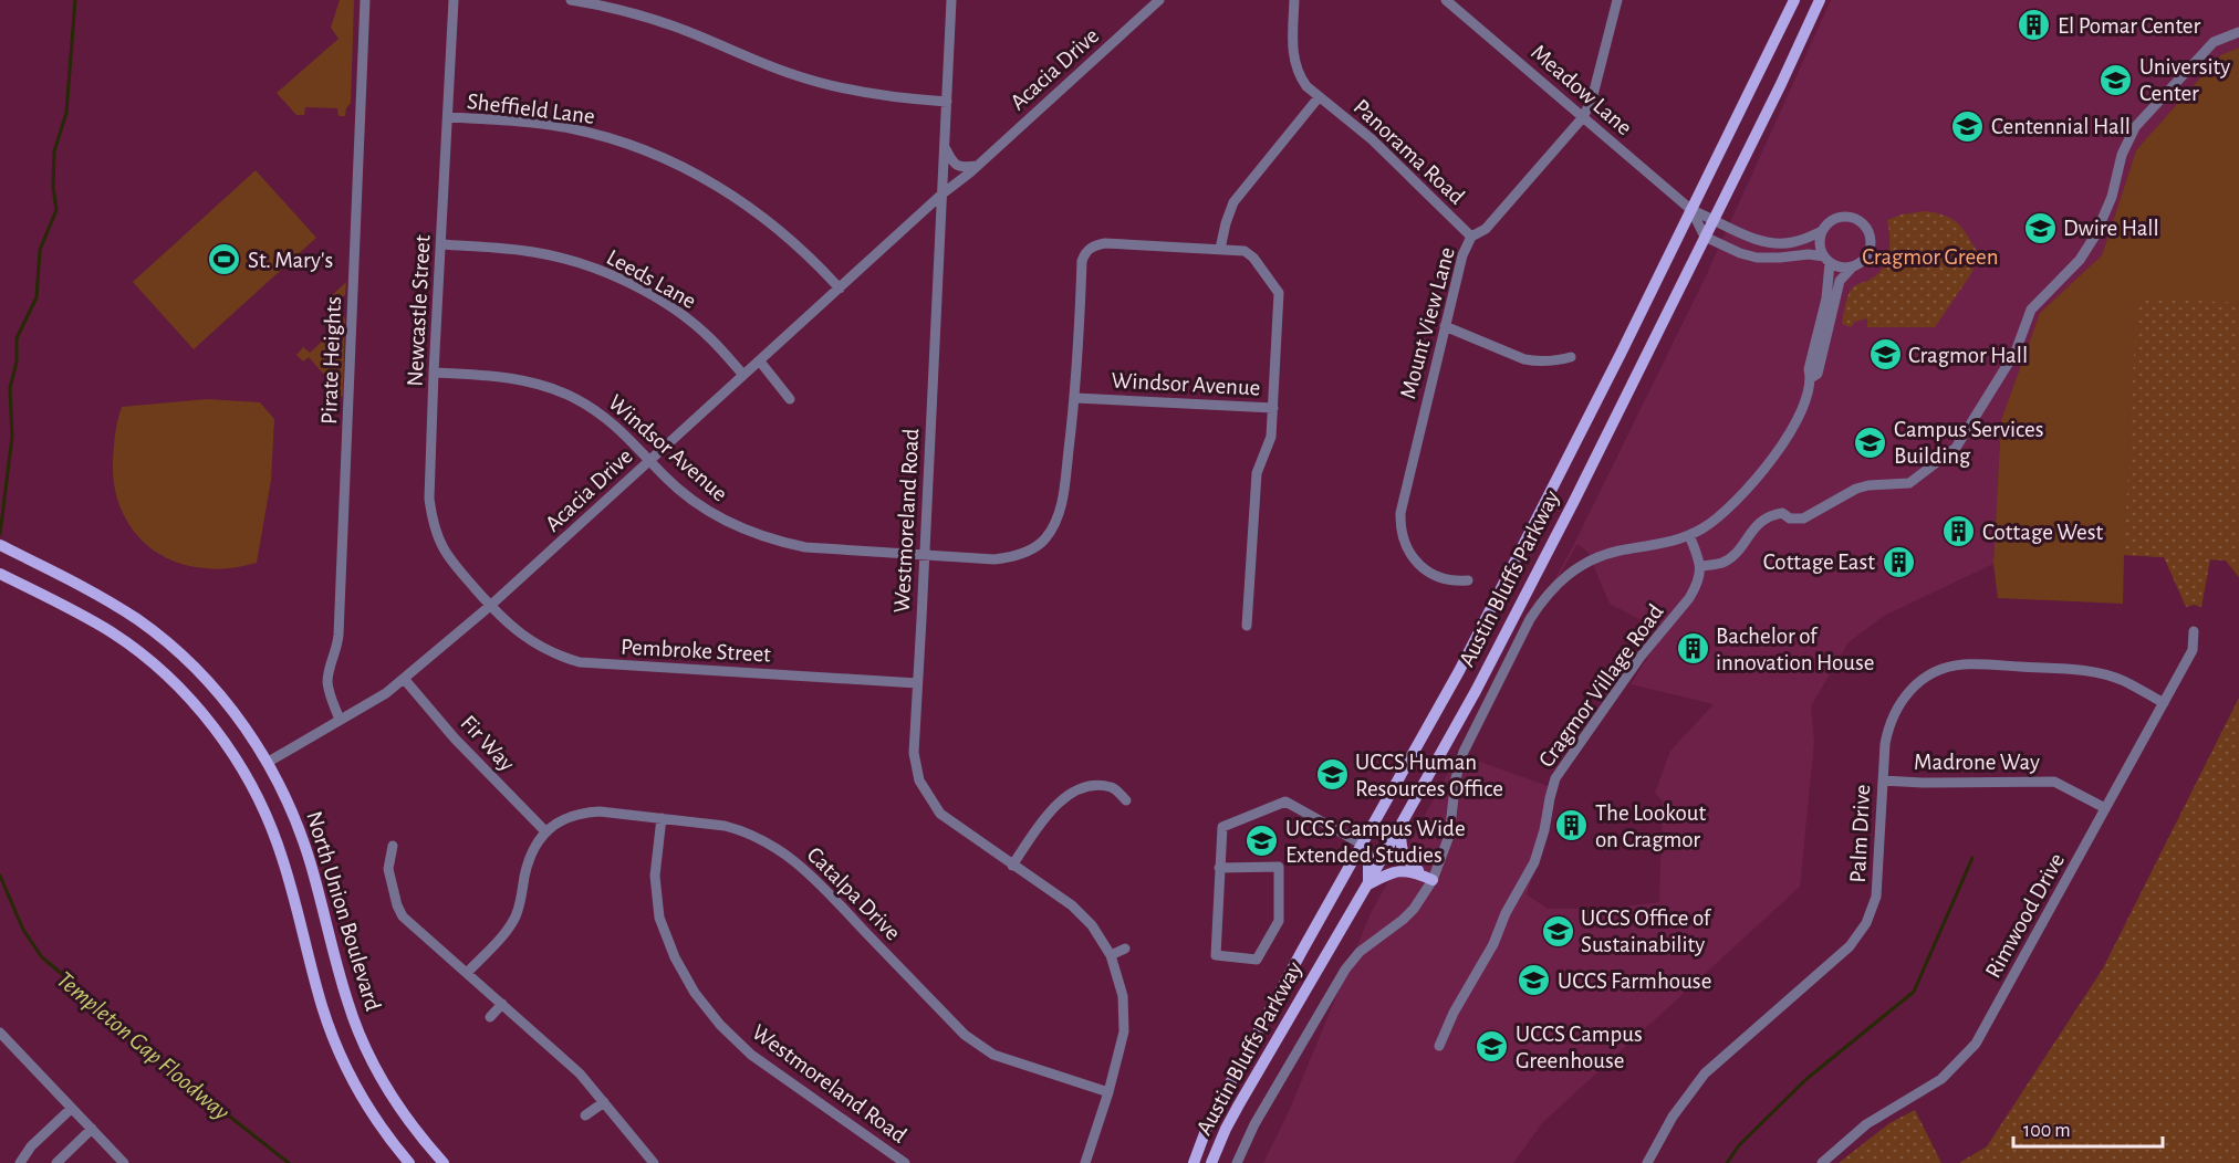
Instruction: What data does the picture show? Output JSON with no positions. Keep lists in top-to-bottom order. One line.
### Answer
{"streets":{"main road":["Austin Bluffs Parkway","North Union Boulevard"],"street":["Acacia Drive","Meadow Lane","Sheffield Lane","Panorama Road","Leeds Lane","Newcastle Street","Mount View Lane","Pirate Heights","Windsor Avenue","Westmoreland Road","Pembroke Street","Cragmor Village Road","Fir Way","Madrone Way","Palm Drive","Catalpa Drive","Rimwood Drive"]},"crossings":[["Acacia Drive","Sheffield Lane"],["Acacia Drive","Leeds Lane"],["Acacia Drive","Newcastle Street"],["Acacia Drive","Pirate Heights"],["Acacia Drive","Windsor Avenue"],["Acacia Drive","Westmoreland Road"],["Acacia Drive","Pembroke Street"],["Acacia Drive","Fir Way"],["Acacia Drive","North Union Boulevard"],["Meadow Lane","Mount View Lane"],["Meadow Lane","Austin Bluffs Parkway"],["Sheffield Lane","Newcastle Street"],["Panorama Road","Mount View Lane"],["Leeds Lane","Newcastle Street"],["Newcastle Street","Windsor Avenue"],["Newcastle Street","Pembroke Street"],["Windsor Avenue","Westmoreland Road"],["Westmoreland Road","Pembroke Street"],["Westmoreland Road","Catalpa Drive"],["Fir Way","Catalpa Drive"],["Madrone Way","Palm Drive"],["Madrone Way","Rimwood Drive"],["Palm Drive","Rimwood Drive"]],"water":["Templeton Gap Floodway"],"parks":["Cragmor Green"],"places":{"building":["El Pomar Center","Cottage West","Cottage East","Bachelor of innovation House","The Lookout on Cragmor"],"school or university":["University Center","Centennial Hall","Dwire Hall","Cragmor Hall","Campus Services Building","UCCS Human Resources Office","UCCS Campus Wide Extended Studies","UCCS Office of Sustainability","UCCS Farmhouse","UCCS Campus Greenhouse"],"sports":["St. Mary's"]},"scale_bar":"100 m"}
